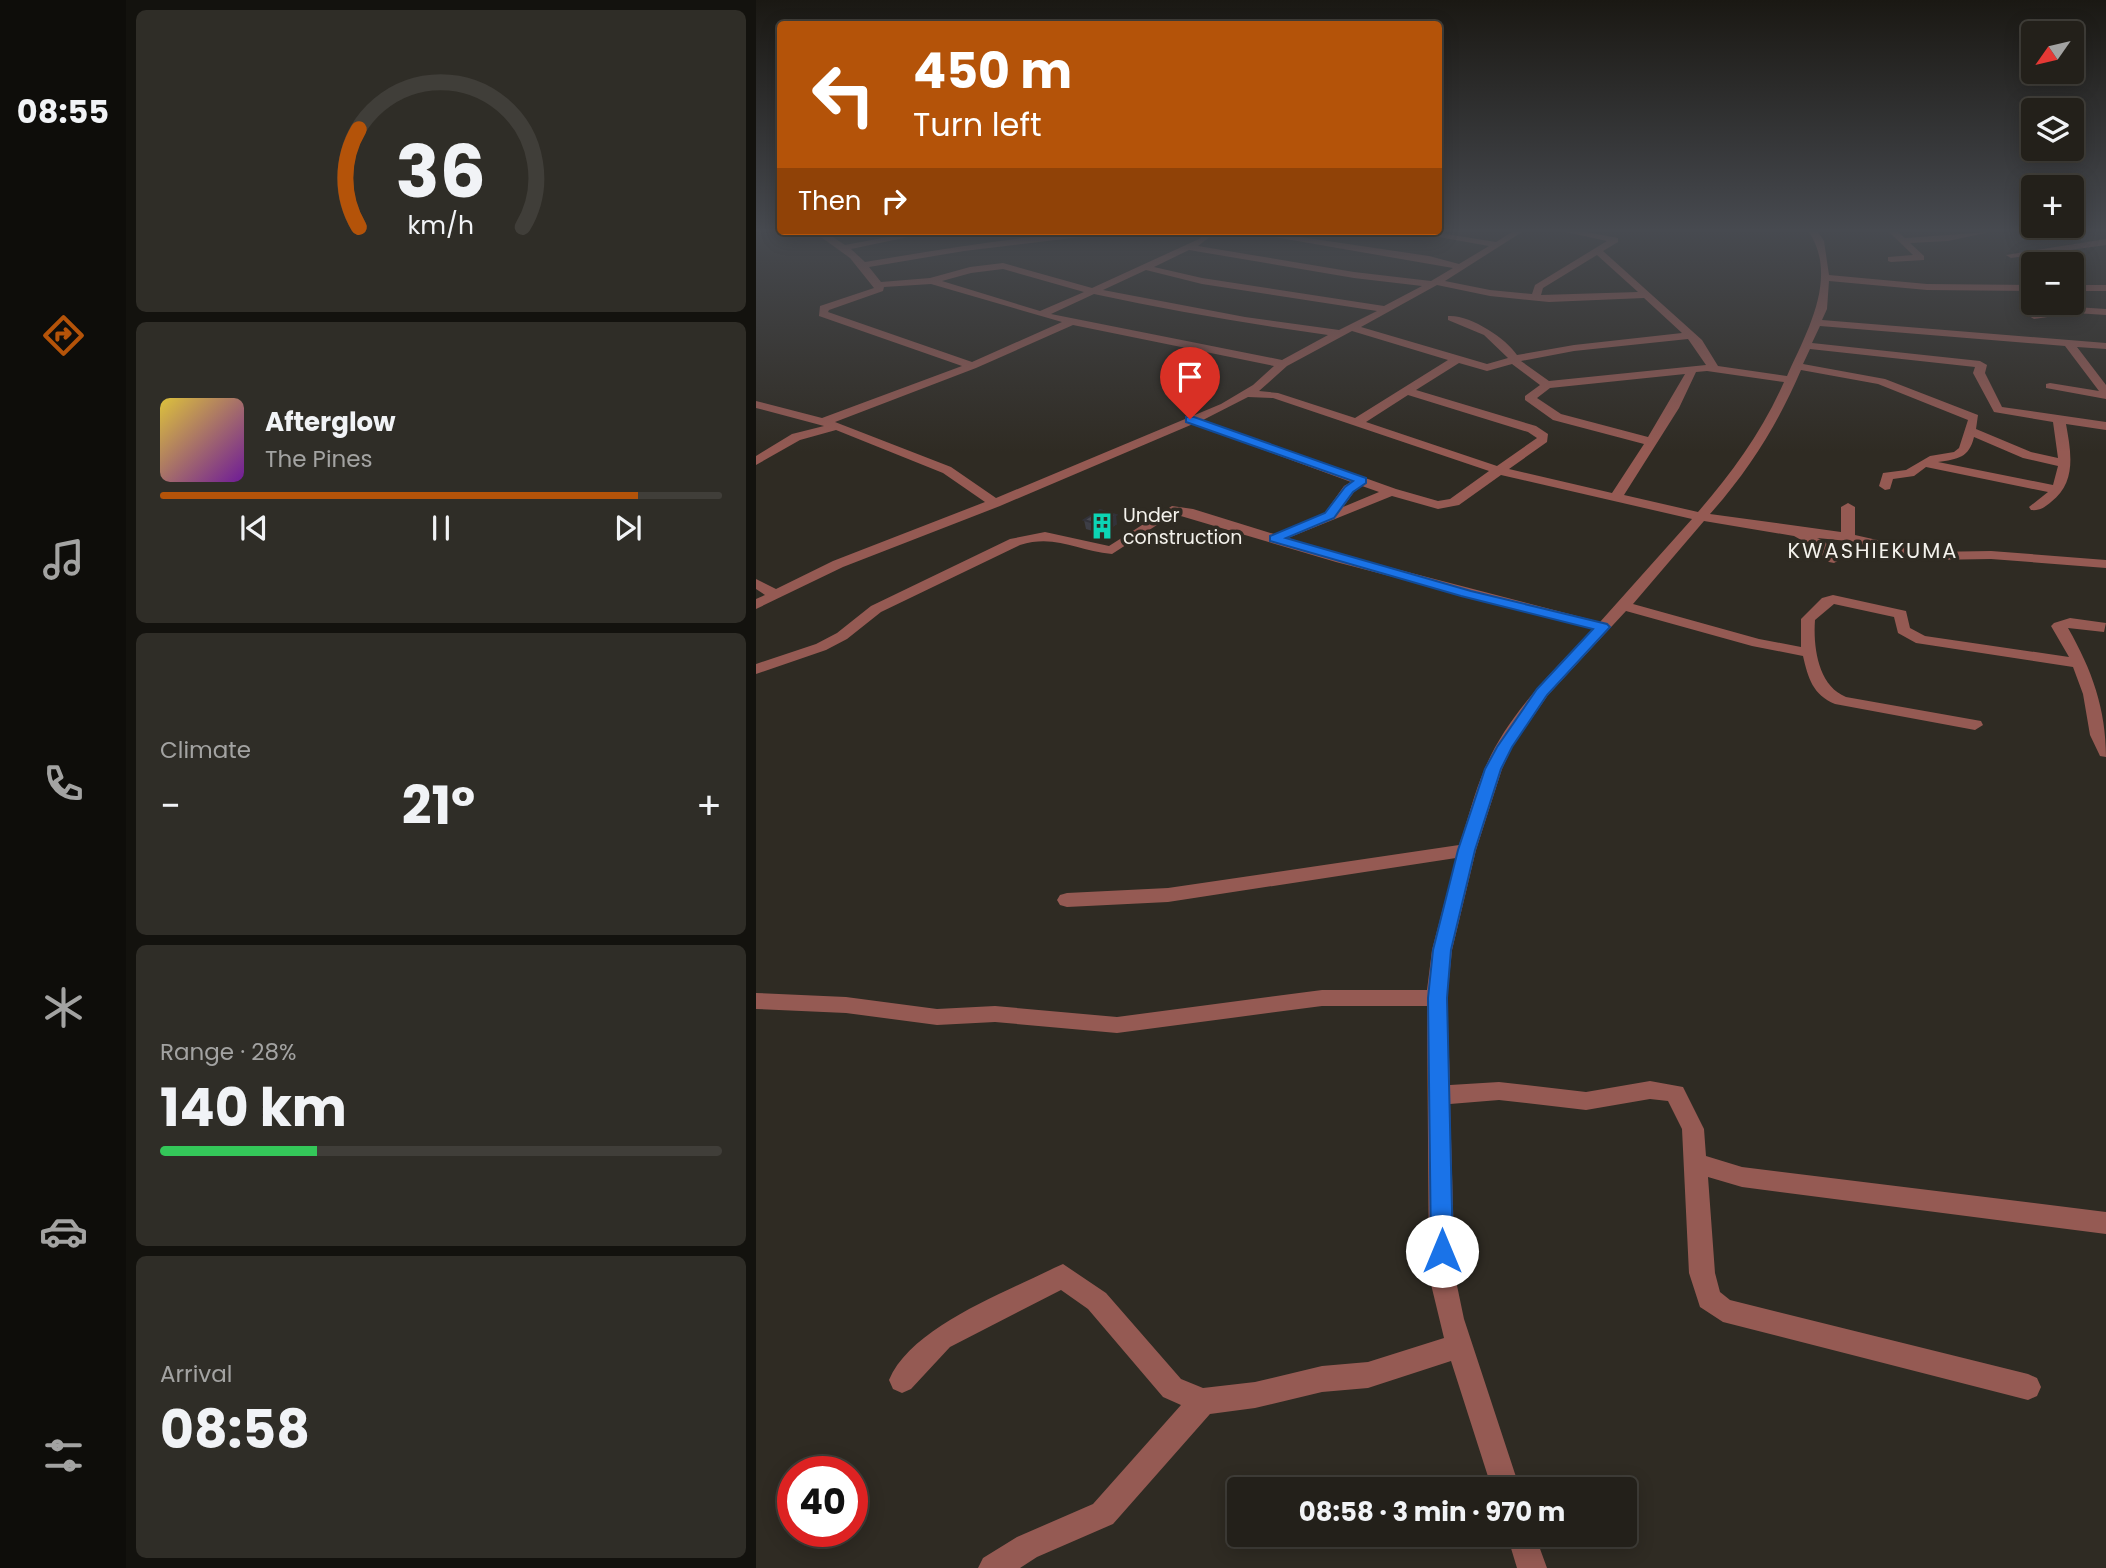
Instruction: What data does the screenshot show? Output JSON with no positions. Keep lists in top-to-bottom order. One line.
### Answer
{"districts":["KWASHIEKUMA"],"places":{"building":["Under construction"]},"north":"bottom left","page":{"tabs":"08:55","map_buttons":["+","−"],"turn":["450 m","Turn left"],"then":"Then","song":["Afterglow","The Pines"],"tile":["Climate",["Range · 28%","140 km"],["Arrival","08:58"]],"heat":["−","21°","+"],"limit":"40","trip":"08:58 · 3 min · 970 m","gauge":["36","km/h"]}}
